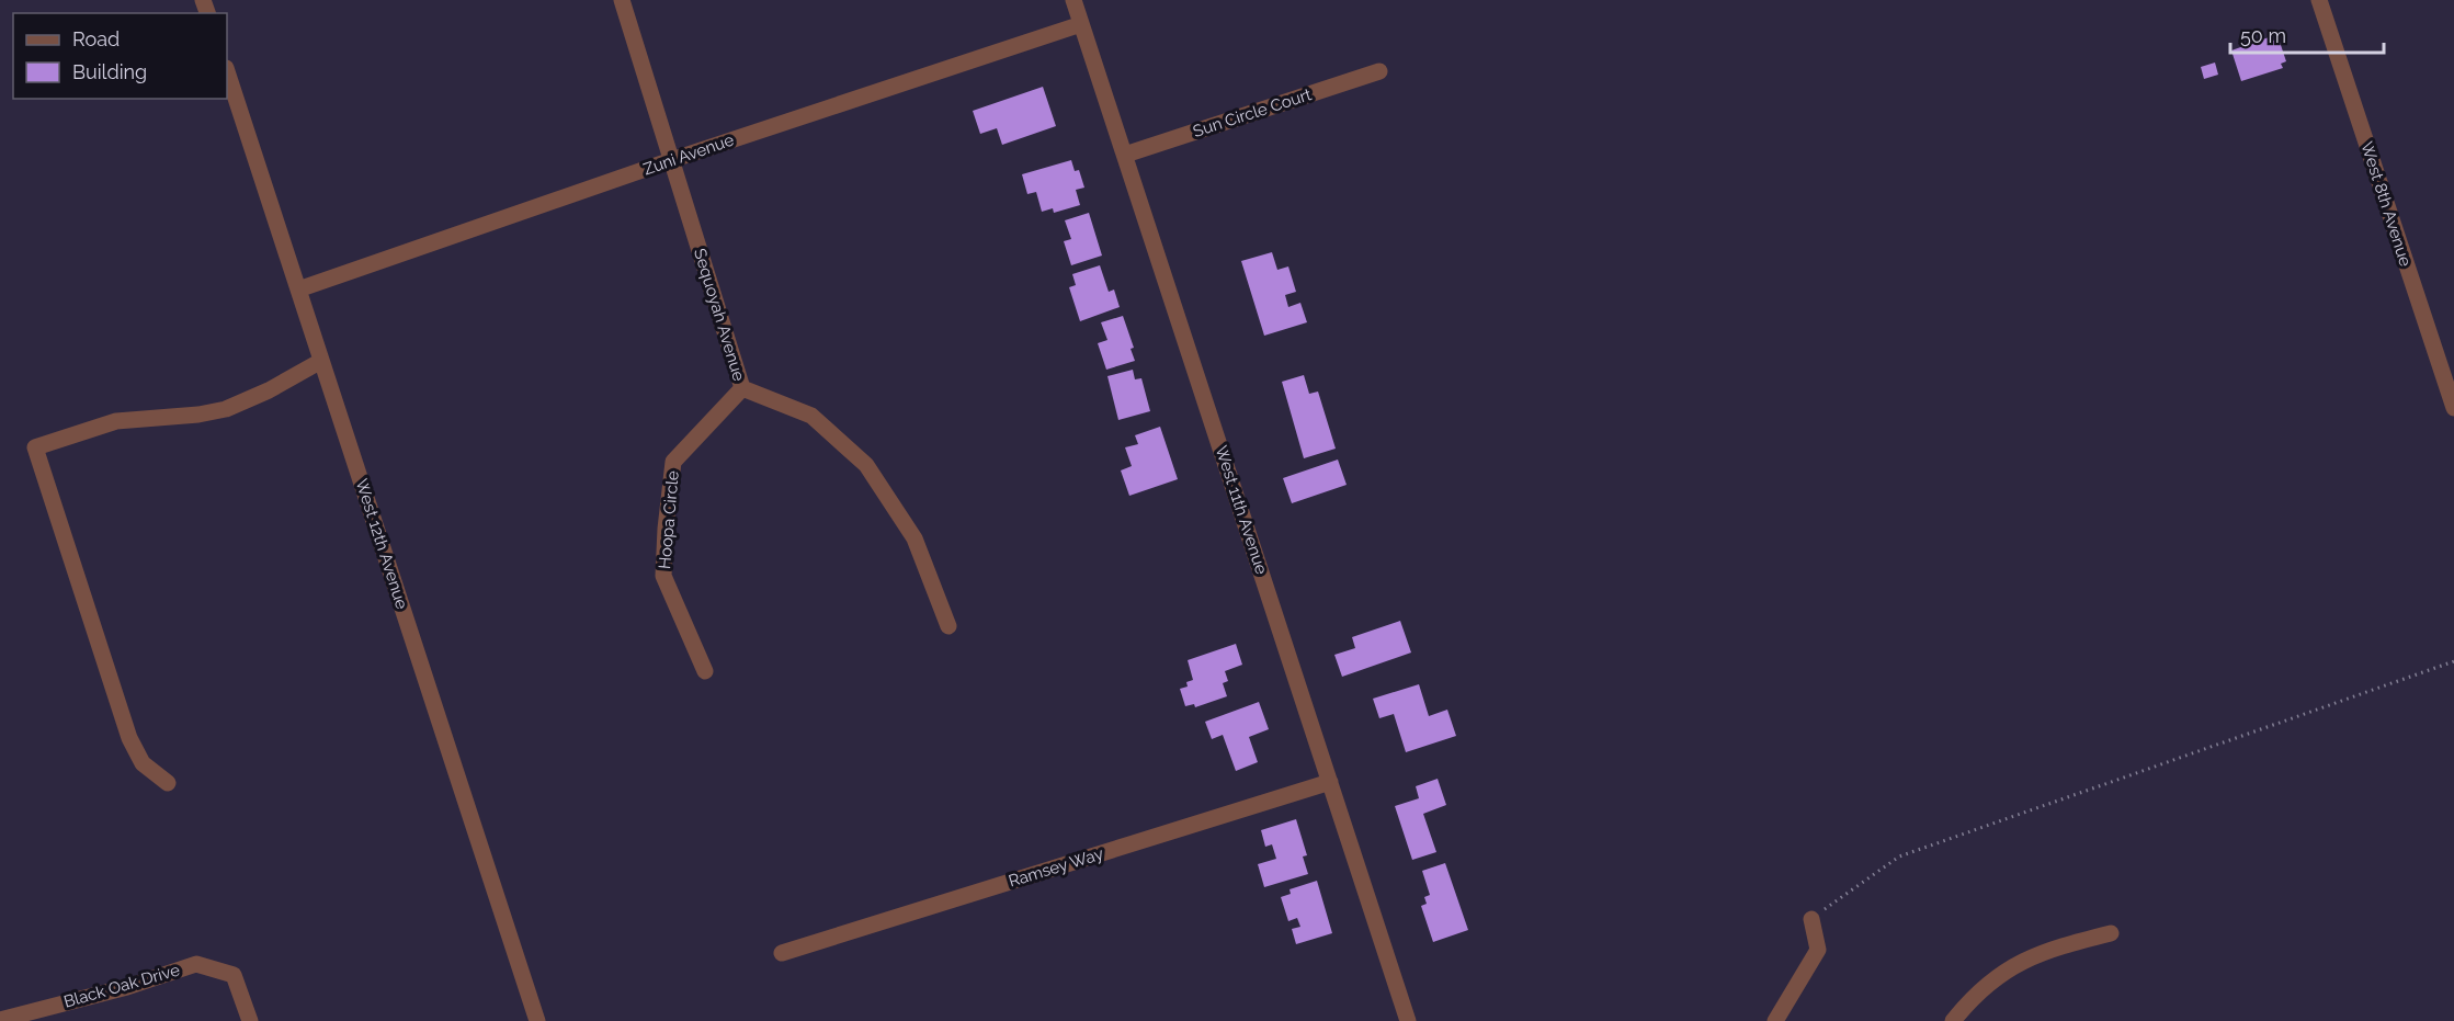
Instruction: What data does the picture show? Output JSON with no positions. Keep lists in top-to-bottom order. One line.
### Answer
{"streets":{"street":["Sun Circle Court","Zuni Avenue","West 8th Avenue","Sequoyah Avenue","West 11th Avenue","Hoopa Circle","West 12th Avenue","Ramsey Way","Black Oak Drive"]},"crossings":[["Sun Circle Court","West 11th Avenue"],["Zuni Avenue","Sequoyah Avenue"],["Zuni Avenue","West 11th Avenue"],["Zuni Avenue","West 12th Avenue"],["Sequoyah Avenue","Hoopa Circle"],["West 11th Avenue","Ramsey Way"]],"legend":["Road","Building"],"scale_bar":"50 m"}
